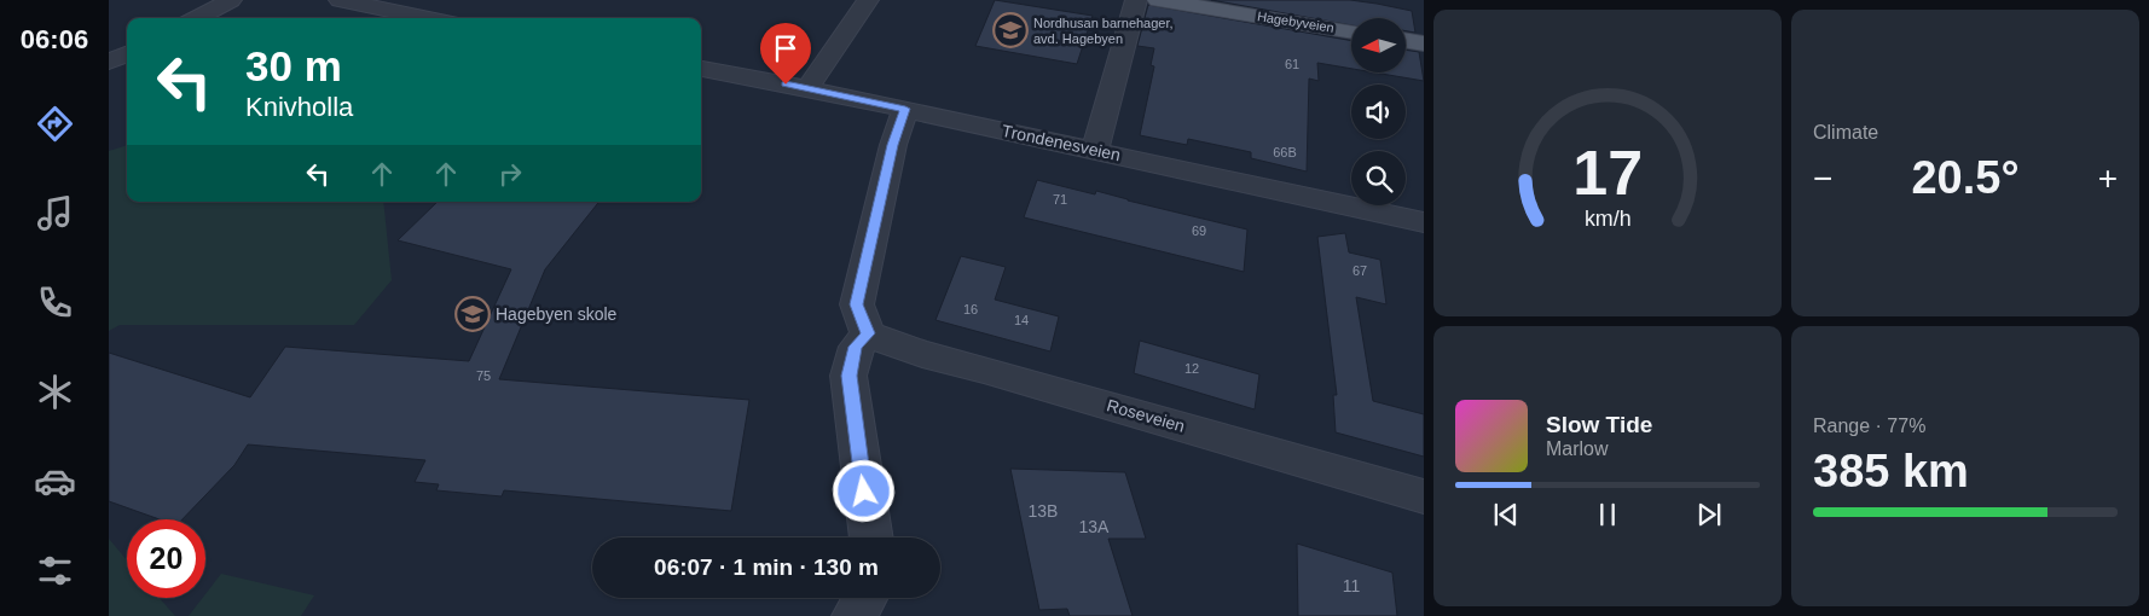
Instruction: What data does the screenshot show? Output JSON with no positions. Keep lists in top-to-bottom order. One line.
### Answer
{"streets":{"main road":["Hagebyveien"],"street":["Trondenesveien","Roseveien"]},"places":{"school or university":["Nordhusan barnehager, avd. Hagebyen","Hagebyen skole"]},"house_numbers":["61","66B","71","69","67","16","14","12","75","13B","13A","11"],"north":"left","page":{"tabs":"06:06","tile":["Climate",["Range · 77%","385 km"]],"turn":["30 m","Knivholla"],"heat":["−","20.5°","+"],"song":["Slow Tide","Marlow"],"limit":"20","trip":"06:07 · 1 min · 130 m","gauge":["17","km/h"]}}
